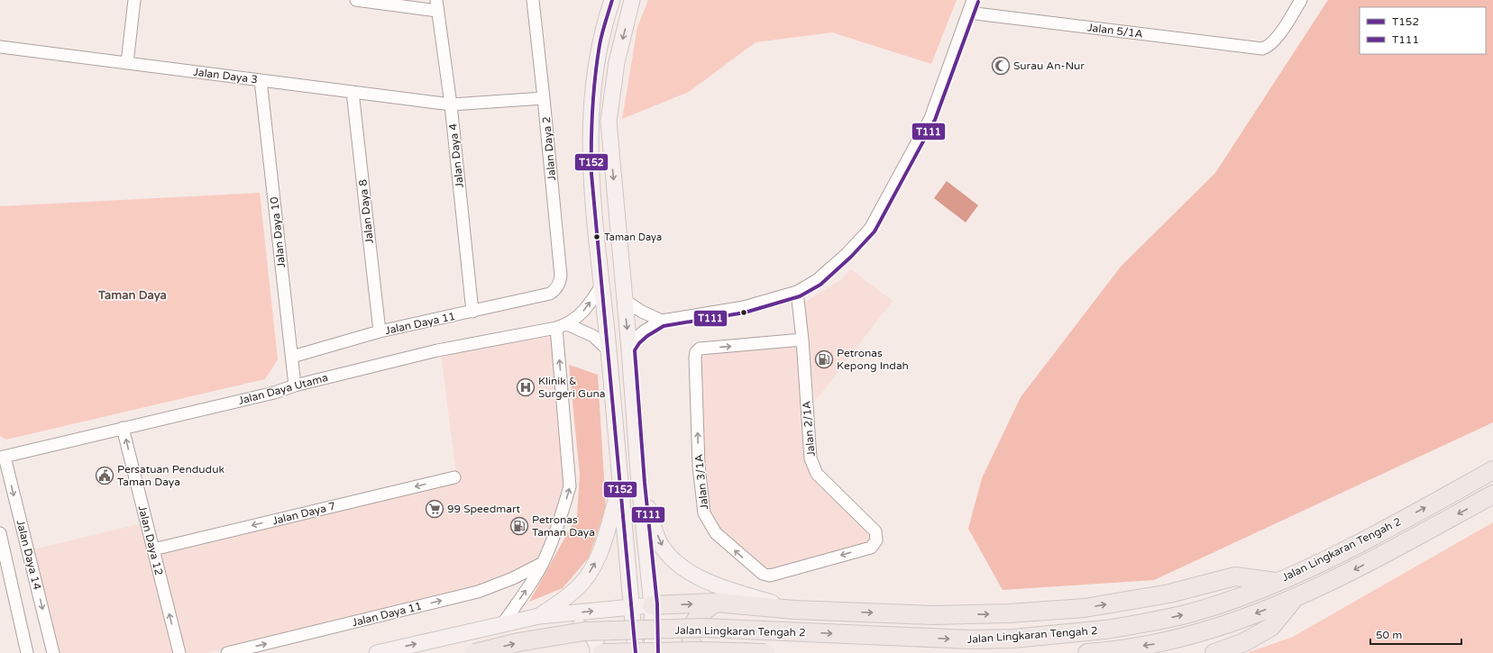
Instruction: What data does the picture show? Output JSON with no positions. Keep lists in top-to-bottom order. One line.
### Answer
{"streets":{"highway":["Jalan Lingkaran Tengah 2"],"street":["Jalan 5/1A","Jalan Daya 3","Jalan Daya 2","Jalan Daya 4","Jalan Daya 8","Jalan Daya 10","Jalan Daya 11","Jalan Daya Utama","Jalan 2/1A","Jalan 3/1A","Jalan Daya 7","Jalan Daya 12","Jalan Daya 14"]},"crossings":[["Jalan Daya 3","Jalan Daya 2"],["Jalan Daya 3","Jalan Daya 4"],["Jalan Daya 3","Jalan Daya 8"],["Jalan Daya 3","Jalan Daya 10"],["Jalan Daya 2","Jalan Daya 11"],["Jalan Daya 4","Jalan Daya 11"],["Jalan Daya 8","Jalan Daya 11"],["Jalan Daya 10","Jalan Daya 11"],["Jalan Daya 10","Jalan Daya Utama"],["Jalan Daya Utama","Jalan Daya 12"],["Jalan Daya Utama","Jalan Daya 14"],["Jalan 2/1A","Jalan 3/1A"],["Jalan Daya 7","Jalan Daya 12"]],"one_way":["Jalan Daya 11","Jalan Daya 7","Jalan Daya 12"],"districts":["Taman Daya"],"places":{"mosque":["Surau An-Nur"],"other":["Taman Daya"],"fuel station":["Petronas Kepong Indah","Petronas Taman Daya"],"hospital":["Klinik & Surgeri Guna"],"public building":["Persatuan Penduduk Taman Daya"],"supermarket":["99 Speedmart"]},"lines":["transit line T152","transit line T111"],"legend":["T152","T111"],"scale_bar":"50 m"}
